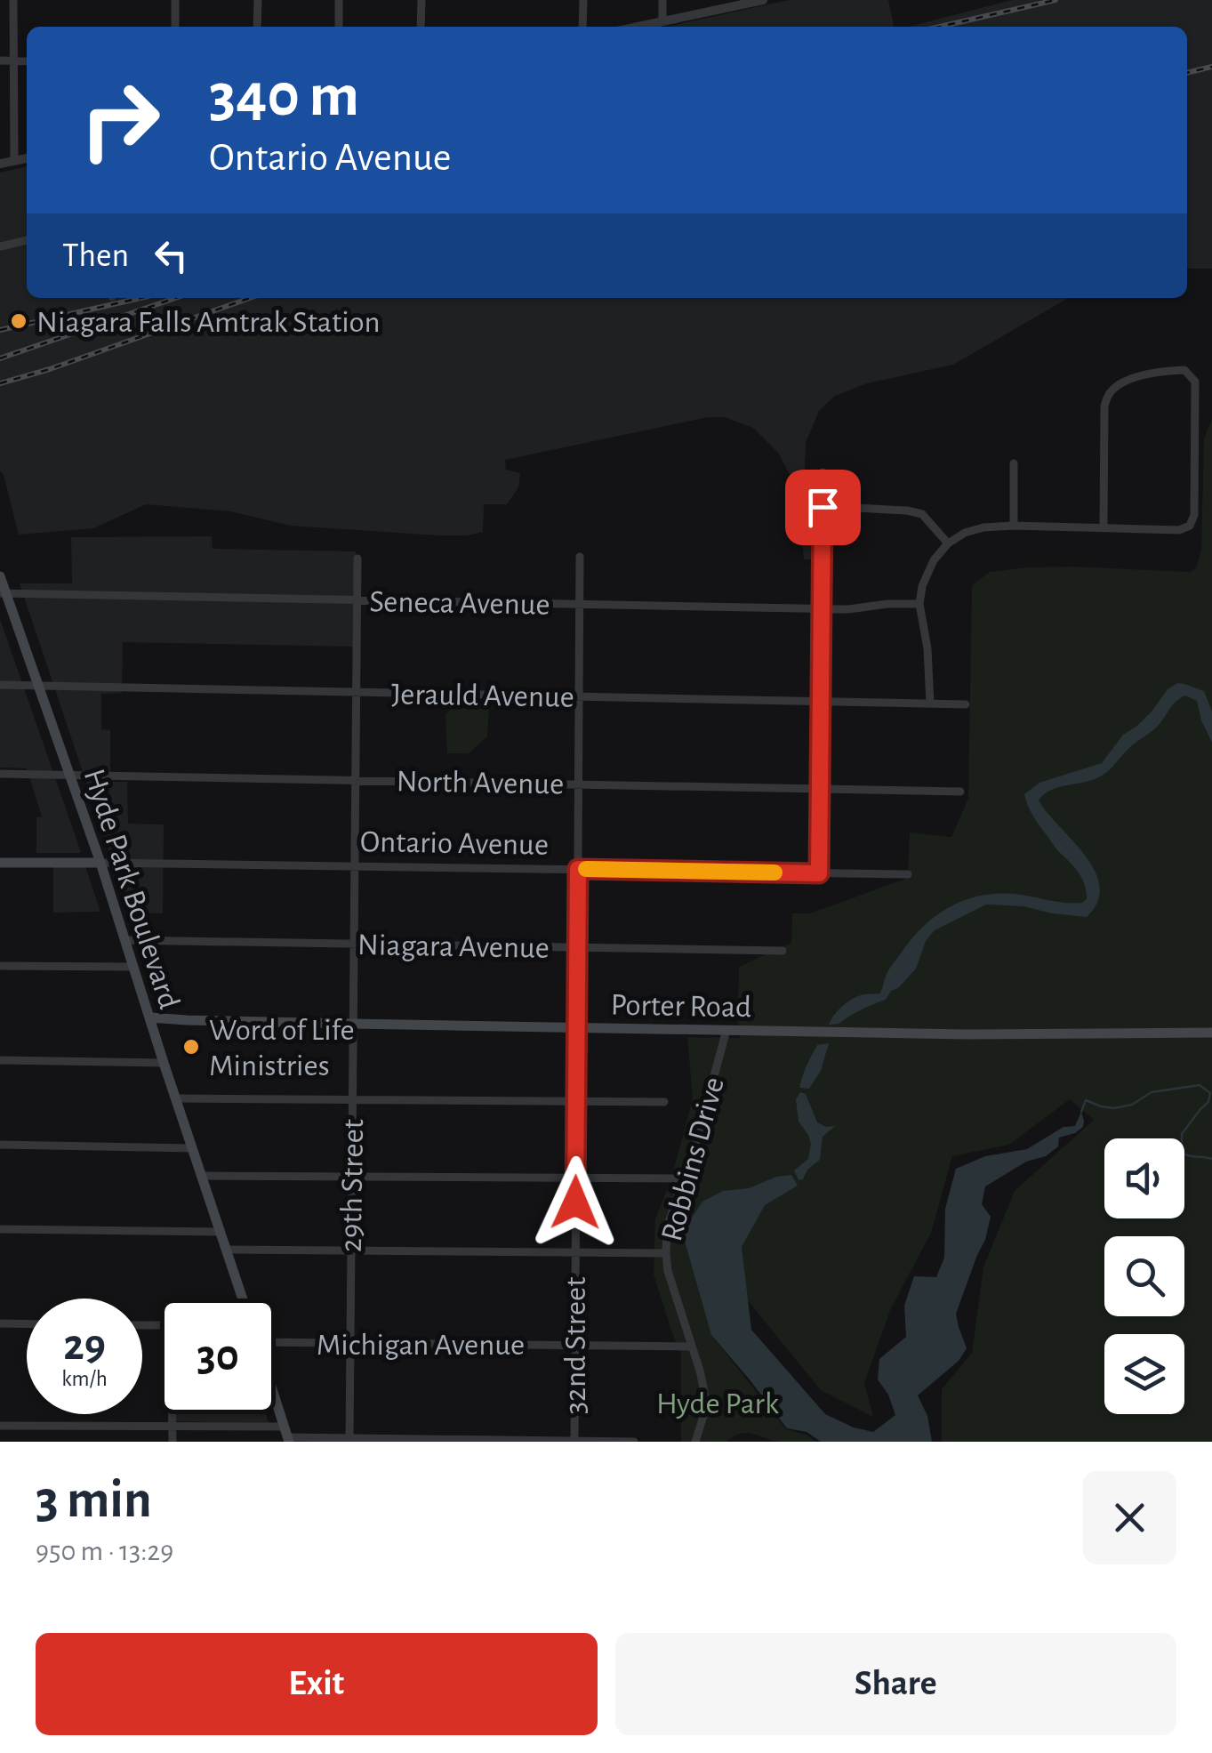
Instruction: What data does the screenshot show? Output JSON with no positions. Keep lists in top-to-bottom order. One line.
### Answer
{"streets":{"main road":["Ontario Avenue","Hyde Park Boulevard","Porter Road"],"street":["Seneca Avenue","Jerauld Avenue","North Avenue","Niagara Avenue","Robbins Drive","29th Street","Michigan Avenue","32nd Street"]},"crossings":[["Seneca Avenue","Hyde Park Boulevard"],["Seneca Avenue","29th Street"],["Seneca Avenue","32nd Street"],["Jerauld Avenue","Hyde Park Boulevard"],["Jerauld Avenue","29th Street"],["Jerauld Avenue","32nd Street"],["North Avenue","Hyde Park Boulevard"],["North Avenue","29th Street"],["North Avenue","32nd Street"],["Ontario Avenue","Hyde Park Boulevard"],["Ontario Avenue","29th Street"],["Ontario Avenue","32nd Street"],["Hyde Park Boulevard","Niagara Avenue"],["Hyde Park Boulevard","Porter Road"],["Niagara Avenue","29th Street"],["Niagara Avenue","32nd Street"],["Porter Road","Robbins Drive"],["Porter Road","29th Street"],["Porter Road","32nd Street"],["Robbins Drive","Michigan Avenue"],["29th Street","Michigan Avenue"],["Michigan Avenue","32nd Street"]],"parks":["Hyde Park"],"places":["Niagara Falls Amtrak Station","Word of Life Ministries"],"page":{"turn":["340 m","Ontario Avenue"],"then":"Then","speed":"29 km/h","limit":"30","heading":["3 min","950 m · 13:29"],"buttons":["Exit","Share"]}}
